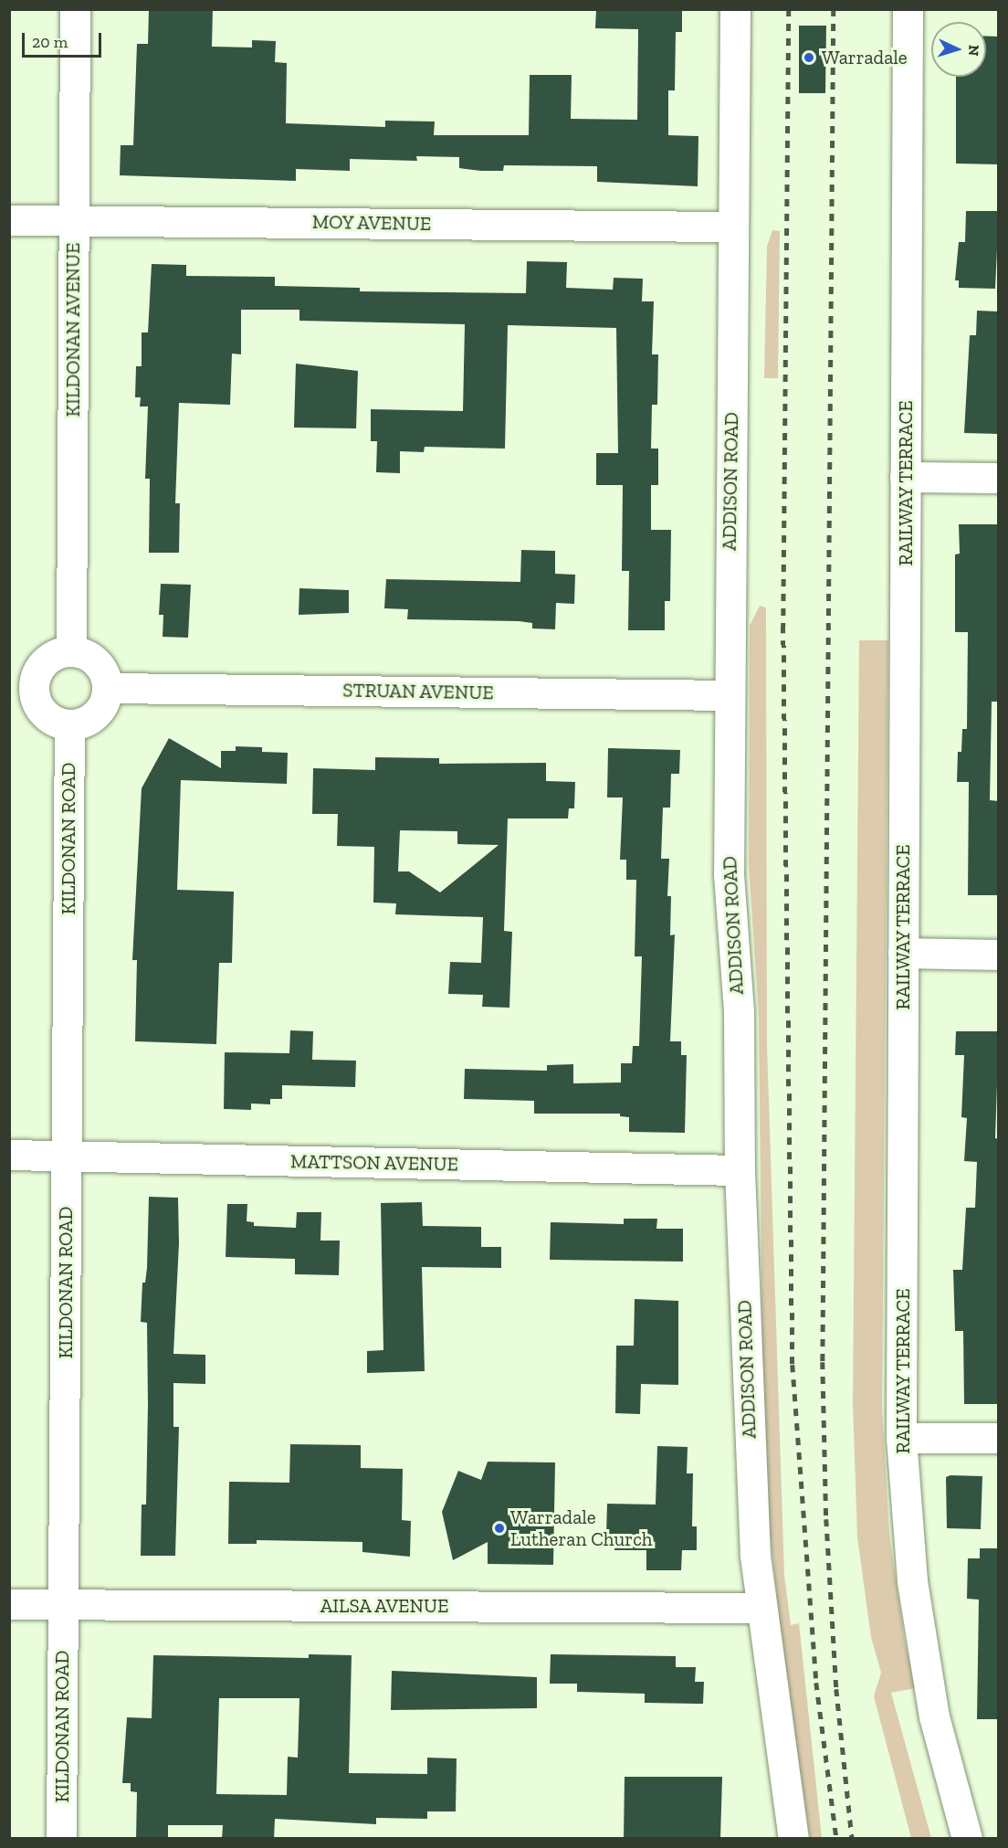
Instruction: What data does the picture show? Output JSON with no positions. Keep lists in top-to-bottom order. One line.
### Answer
{"streets":{"street":["MOY AVENUE","KILDONAN AVENUE","ADDISON ROAD","RAILWAY TERRACE","STRUAN AVENUE","KILDONAN ROAD","MATTSON AVENUE","AILSA AVENUE"]},"crossings":[["MOY AVENUE","KILDONAN AVENUE"],["MOY AVENUE","ADDISON ROAD"],["KILDONAN AVENUE","STRUAN AVENUE"],["KILDONAN AVENUE","KILDONAN ROAD"],["ADDISON ROAD","STRUAN AVENUE"],["ADDISON ROAD","MATTSON AVENUE"],["ADDISON ROAD","AILSA AVENUE"],["STRUAN AVENUE","KILDONAN ROAD"],["KILDONAN ROAD","MATTSON AVENUE"],["KILDONAN ROAD","AILSA AVENUE"]],"places":["Warradale","Warradale Lutheran Church"],"scale_bar":"20 m","north":"right"}
